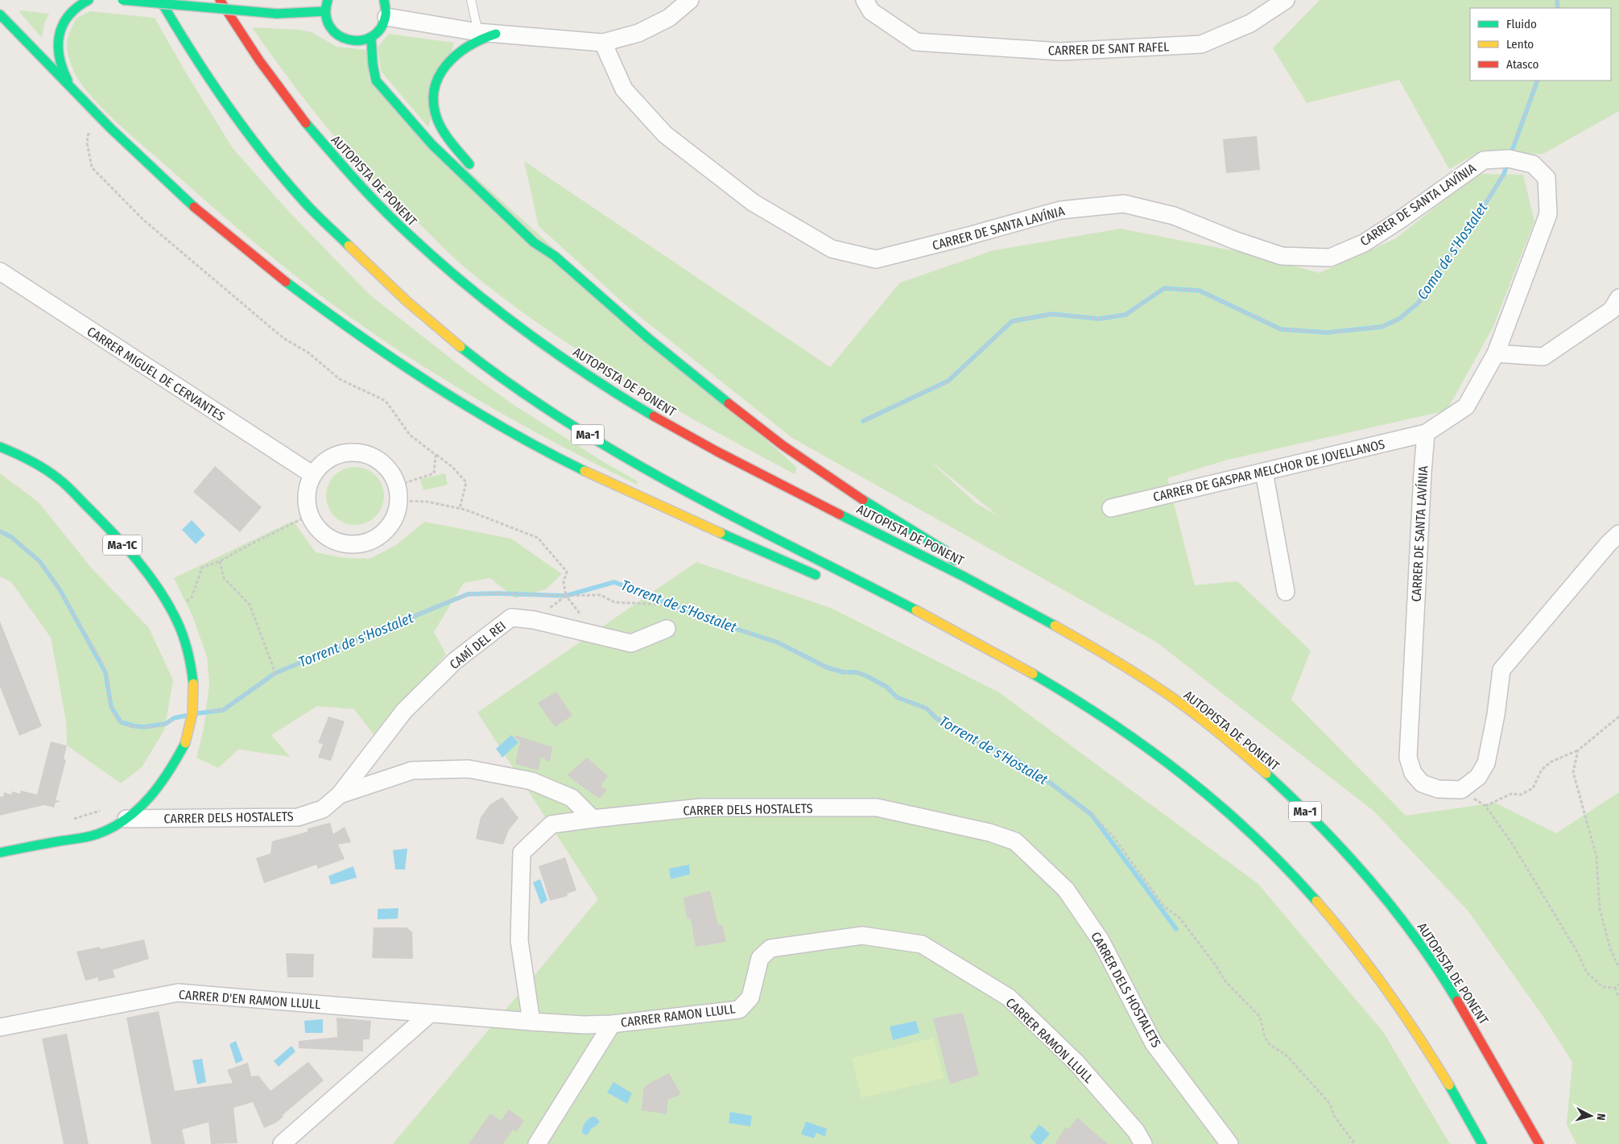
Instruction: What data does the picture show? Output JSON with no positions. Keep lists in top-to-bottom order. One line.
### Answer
{"streets":{"main road":["AUTOPISTA DE PONENT","Ma-1","Ma-1C"],"street":["CARRER DE SANT RAFEL","CARRER DE SANTA LAVÍNIA","CARRER MIGUEL DE CERVANTES","CARRER DE GASPAR MELCHOR DE JOVELLANOS","CAMÍ DEL REI","CARRER DELS HOSTALETS","CARRER D'EN RAMON LLULL","CARRER RAMON LLULL"]},"crossings":[["CARRER DE SANTA LAVÍNIA","CARRER DE GASPAR MELCHOR DE JOVELLANOS"],["Ma-1C","CARRER DELS HOSTALETS"],["CAMÍ DEL REI","CARRER DELS HOSTALETS"],["CARRER D'EN RAMON LLULL","CARRER RAMON LLULL"]],"water":["Coma de s'Hostalet","Torrent de s'Hostalet"],"legend":["Fluido","Lento","Atasco"],"north":"right"}
